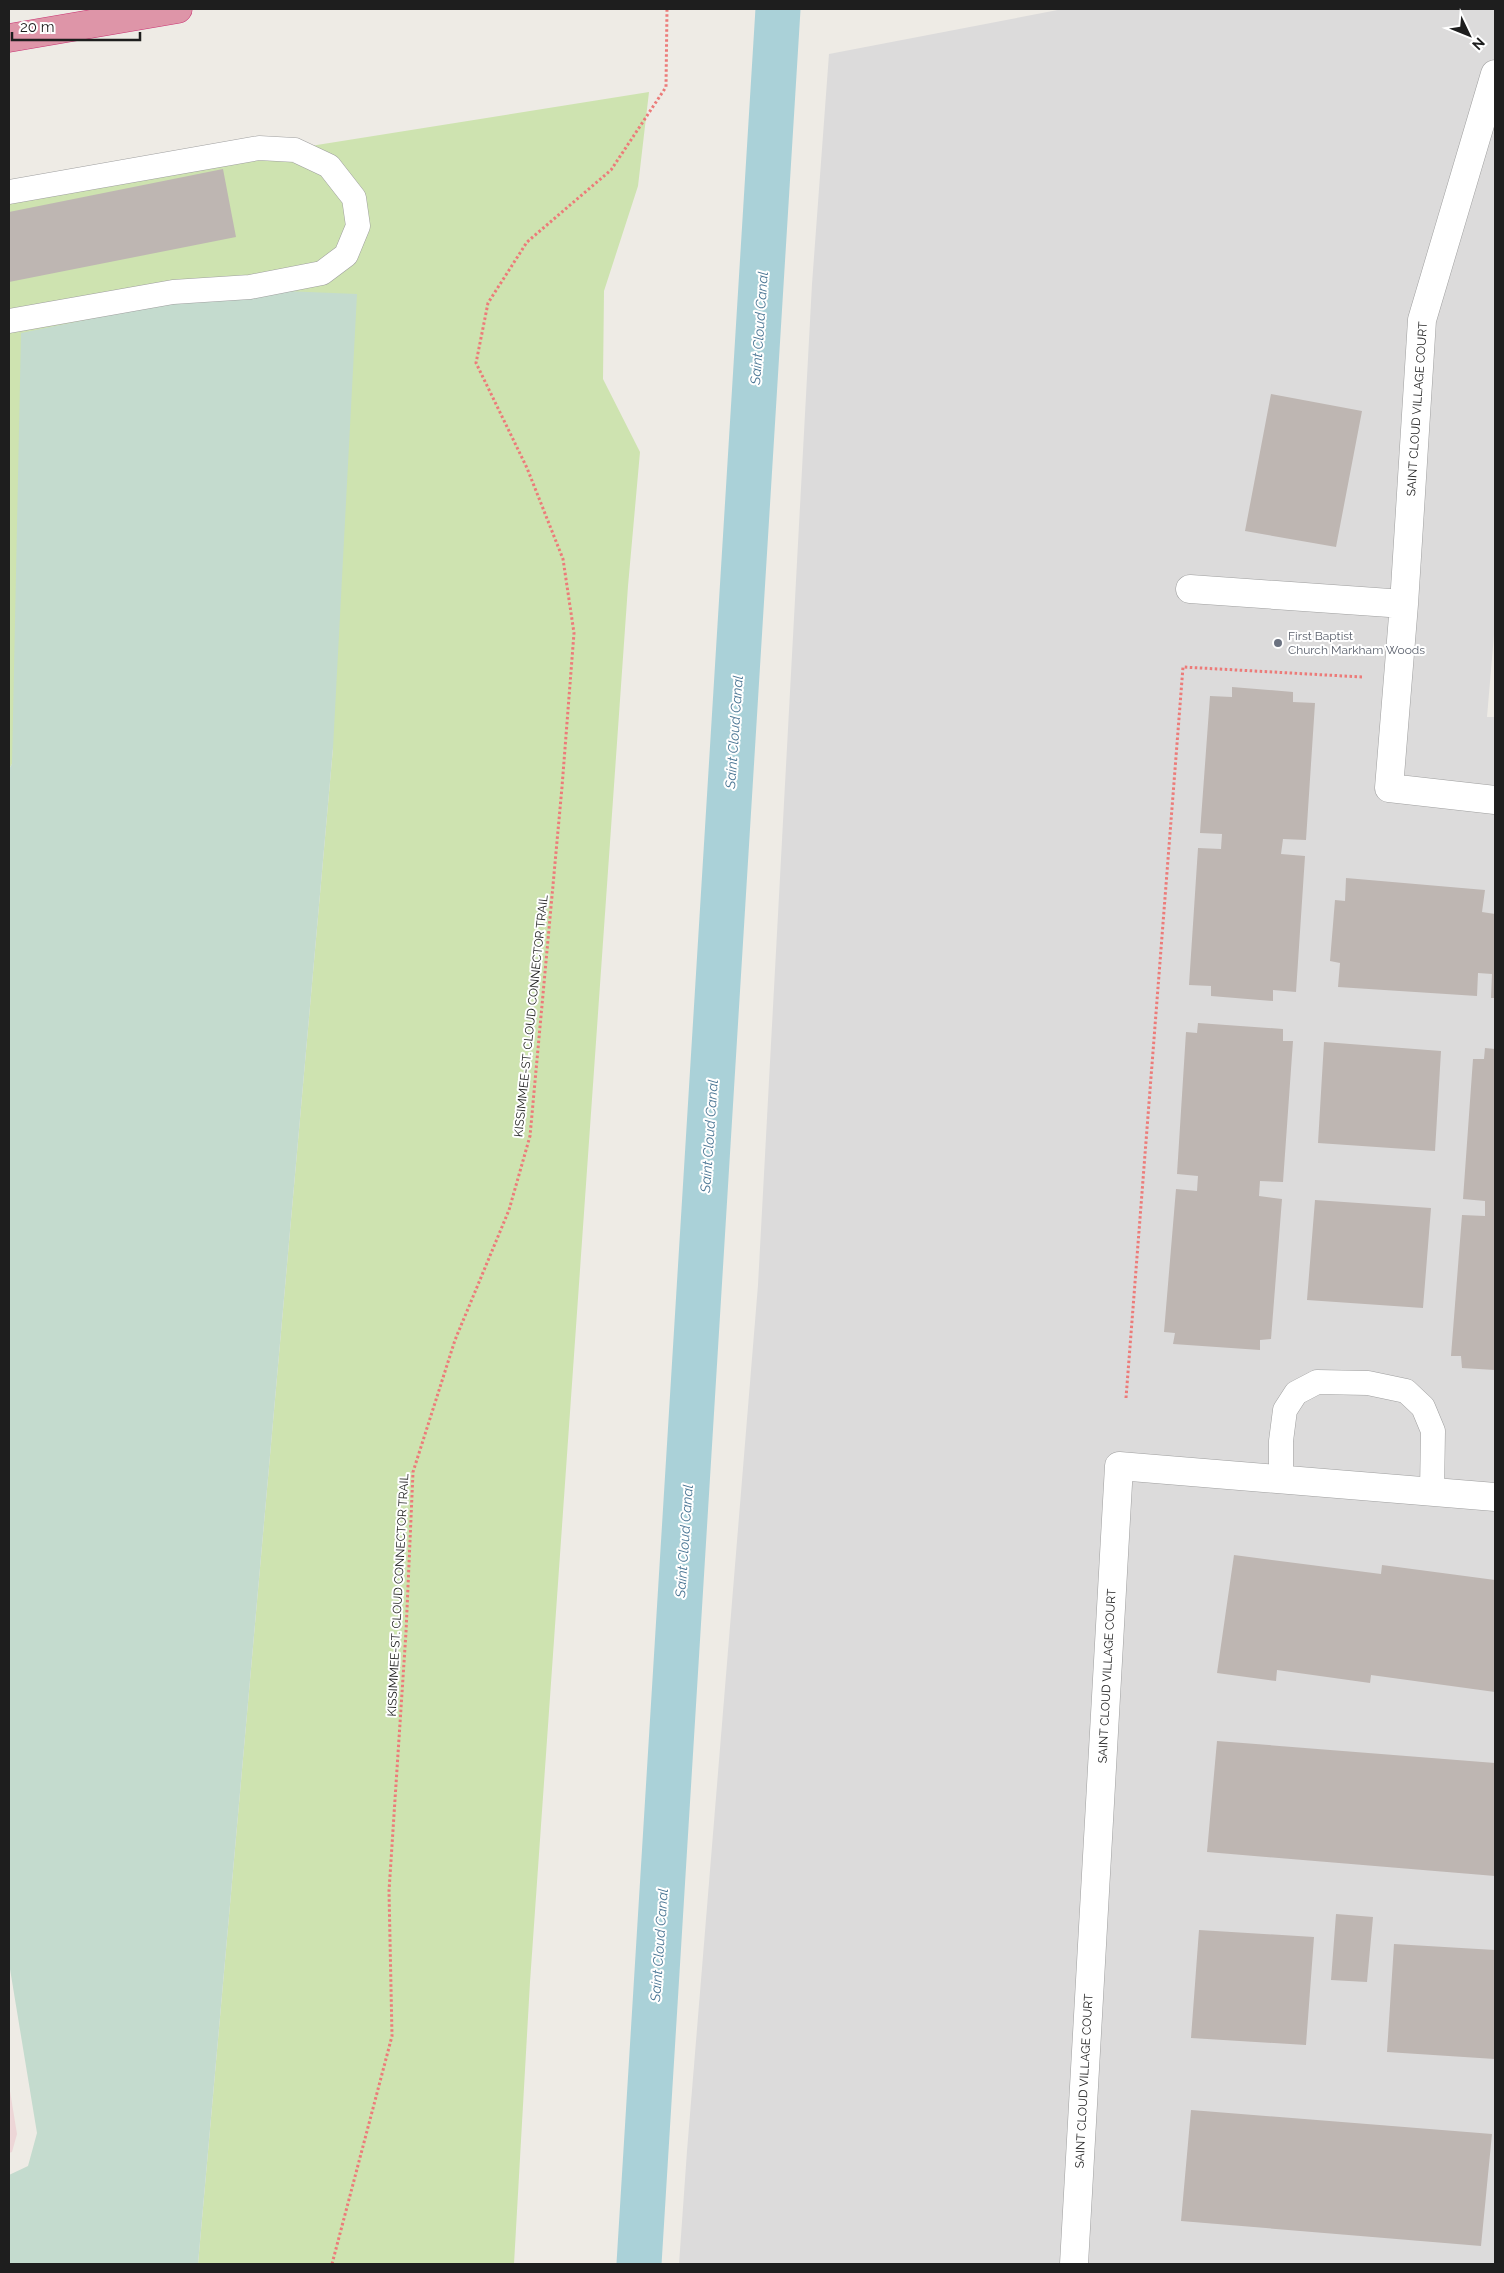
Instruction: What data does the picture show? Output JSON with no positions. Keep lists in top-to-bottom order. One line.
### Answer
{"streets":{"street":["SAINT CLOUD VILLAGE COURT"],"path":["KISSIMMEE-ST. CLOUD CONNECTOR TRAIL"]},"water":["Saint Cloud Canal"],"places":["First Baptist Church Markham Woods"],"scale_bar":"20 m","north":"bottom right"}
